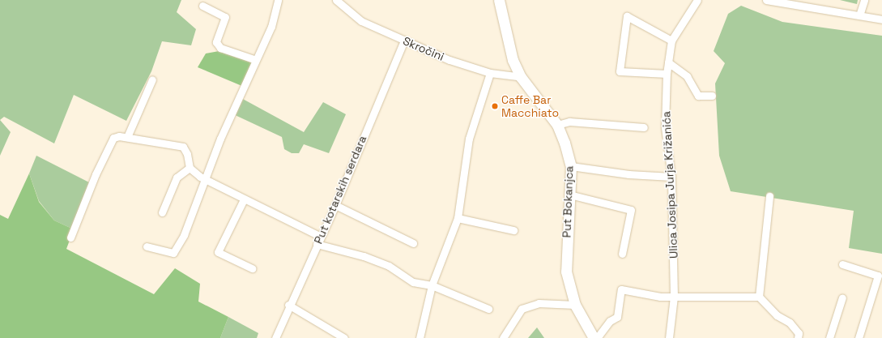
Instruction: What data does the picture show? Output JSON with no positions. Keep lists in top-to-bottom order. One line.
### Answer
{"streets":{"main road":["Put Bokanjca"],"street":["Skročini","Ulica Josipa Jurja Križanića","Put kotarskih serdara"]},"crossings":[["Skročini","Put kotarskih serdara"],["Skročini","Put Bokanjca"]],"places":["Caffe Bar Macchiato"]}
